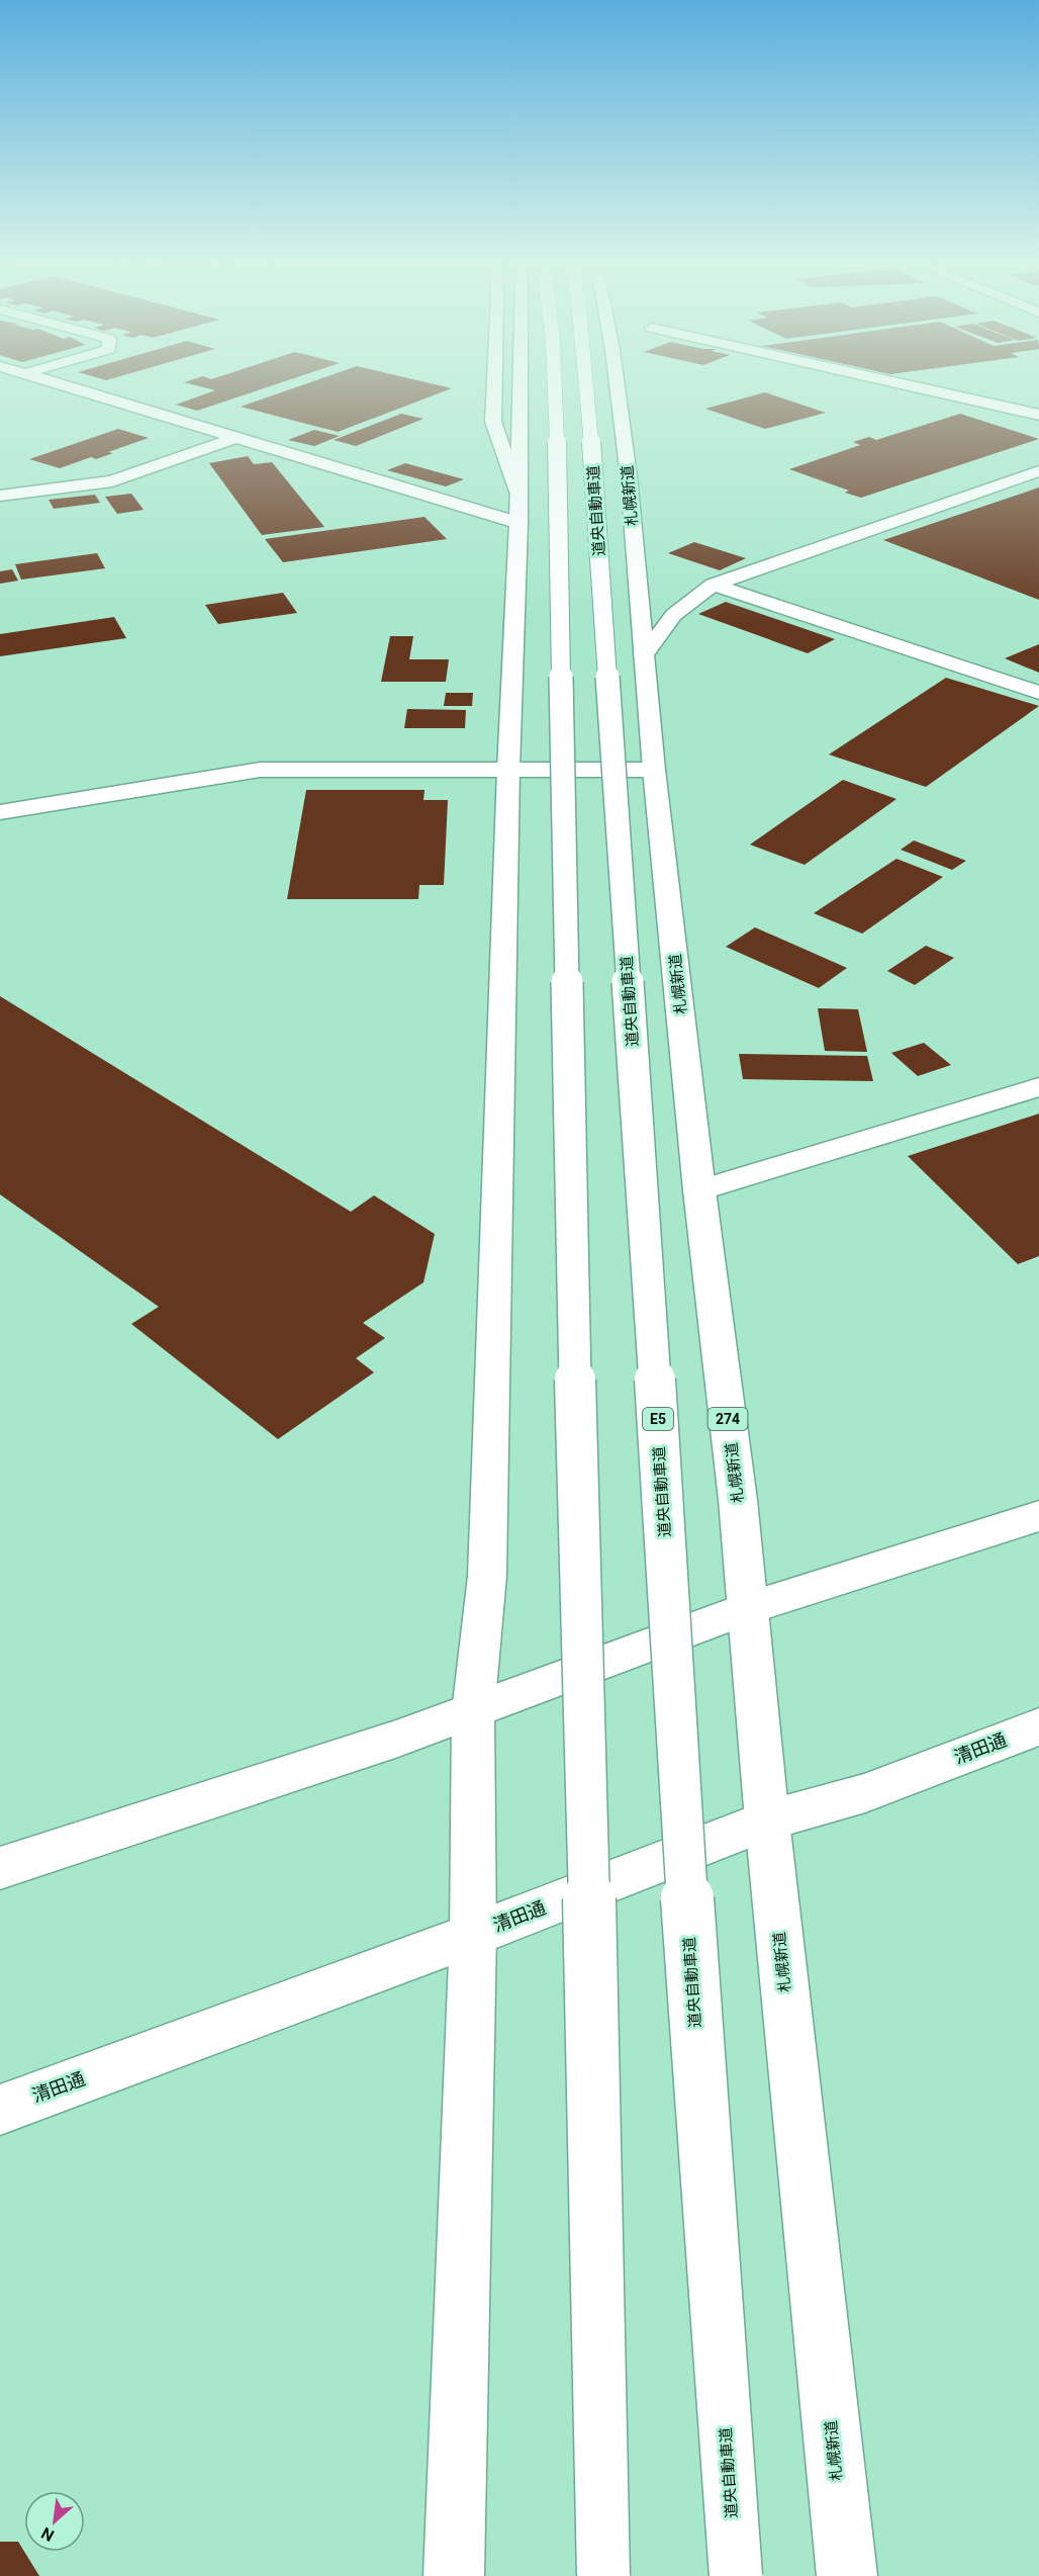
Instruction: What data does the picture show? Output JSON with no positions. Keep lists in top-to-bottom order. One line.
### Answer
{"streets":{"main road":["札幌新道","道央自動車道","E5","274","清田通"]},"crossings":[["札幌新道","清田通"]],"north":"bottom left"}
